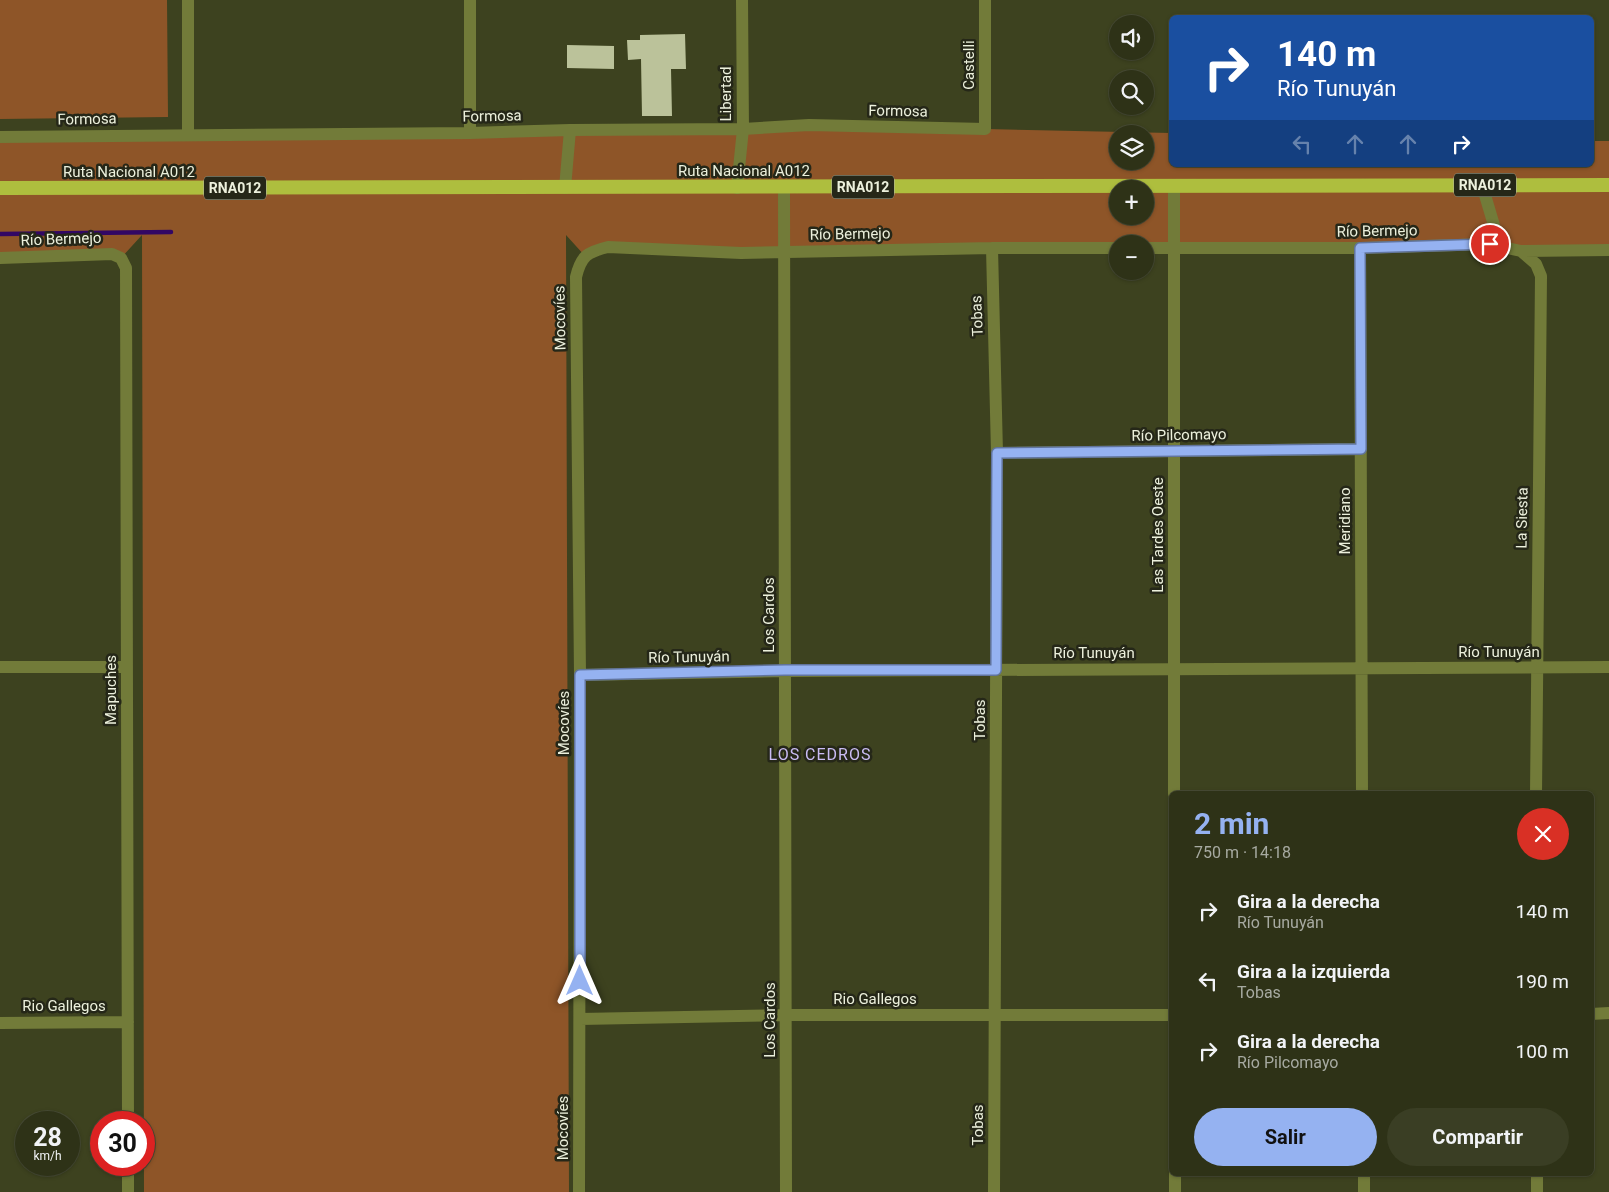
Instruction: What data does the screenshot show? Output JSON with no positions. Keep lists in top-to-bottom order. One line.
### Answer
{"streets":{"highway":["Ruta Nacional A012","RNA012"],"street":["Castelli","Libertad","Formosa","Río Bermejo","Tobas","Mocovíes","Río Pilcomayo","La Siesta","Meridiano","Las Tardes Oeste","Los Cardos","Río Tunuyán","Mapuches","Rio Gallegos"]},"crossings":[["Castelli","Formosa"],["Libertad","Formosa"],["Libertad","Ruta Nacional A012"],["Ruta Nacional A012","Las Tardes Oeste"],["Ruta Nacional A012","Los Cardos"],["Río Bermejo","Tobas"],["Río Bermejo","Mocovíes"],["Río Bermejo","La Siesta"],["Río Bermejo","Meridiano"],["Río Bermejo","Las Tardes Oeste"],["Río Bermejo","Los Cardos"],["Río Bermejo","Mapuches"],["Tobas","Río Pilcomayo"],["Tobas","Río Tunuyán"],["Tobas","Rio Gallegos"],["Mocovíes","Río Tunuyán"],["Mocovíes","Rio Gallegos"],["Río Pilcomayo","Meridiano"],["Río Pilcomayo","Las Tardes Oeste"],["La Siesta","Río Tunuyán"],["Meridiano","Río Tunuyán"],["Las Tardes Oeste","Río Tunuyán"],["Los Cardos","Río Tunuyán"],["Los Cardos","Rio Gallegos"],["Mapuches","Rio Gallegos"]],"districts":["LOS CEDROS"],"page":{"map_buttons":["+","−"],"turn":["140 m","Río Tunuyán"],"heading":["2 min","750 m · 14:18"],"list":[{"name":"Gira a la derecha","note":"Río Tunuyán","value":"140 m"},{"name":"Gira a la izquierda","note":"Tobas","value":"190 m"},{"name":"Gira a la derecha","note":"Río Pilcomayo","value":"100 m"}],"buttons":["Salir","Compartir"],"speed":"28 km/h","limit":"30"}}
